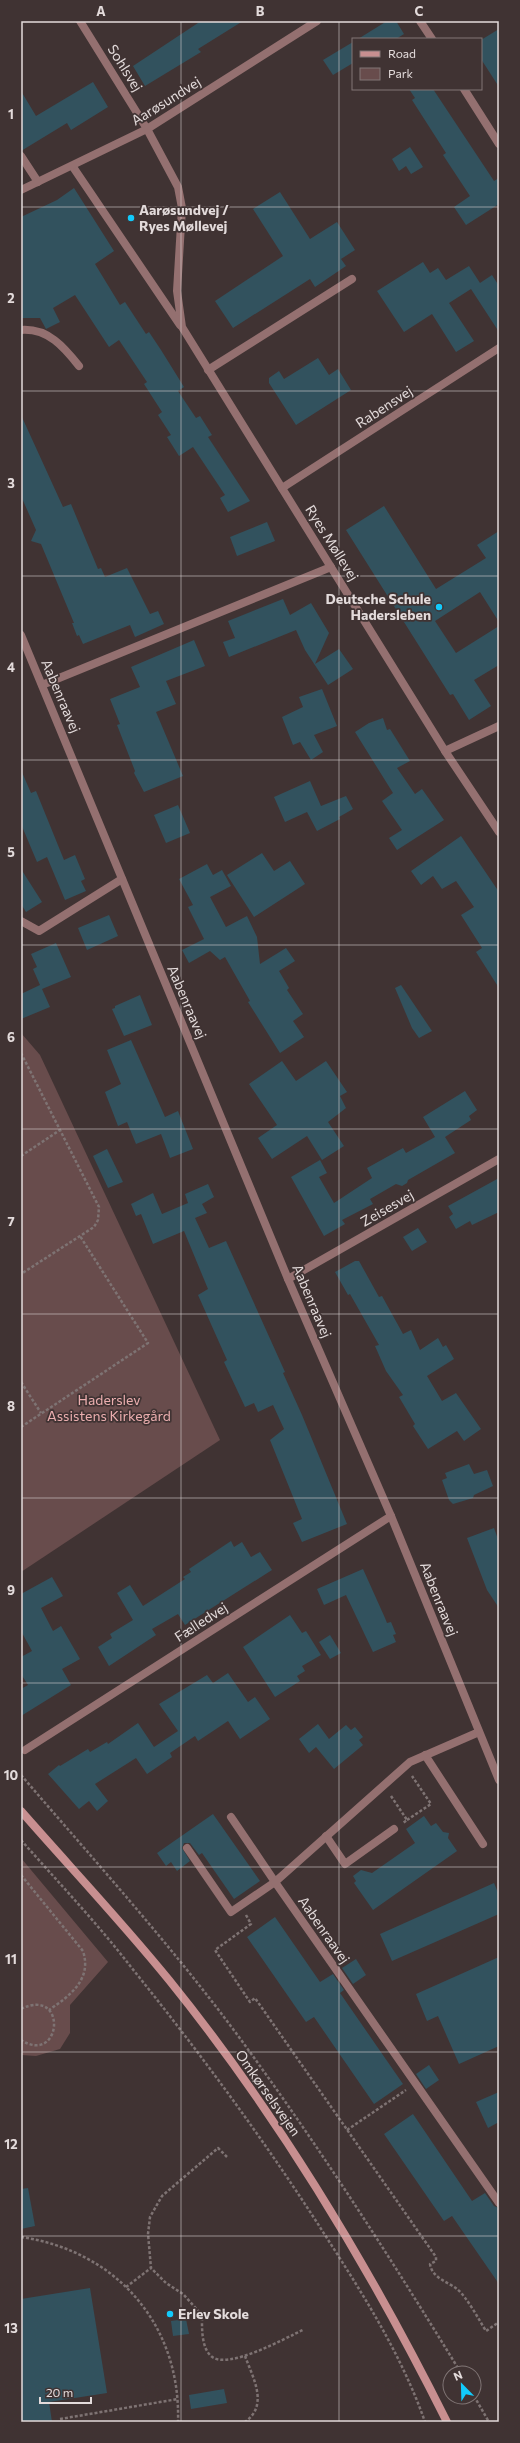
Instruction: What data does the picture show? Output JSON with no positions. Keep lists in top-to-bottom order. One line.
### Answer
{"streets":{"main road":["Omkørselsvejen"],"street":["Sohlsvej","Aarøsundvej","Rabensvej","Ryes Møllevej","Aabenraavej","Zeisesvej","Fælledvej"]},"crossings":[["Sohlsvej","Aarøsundvej"],["Sohlsvej","Ryes Møllevej"],["Aarøsundvej","Ryes Møllevej"],["Rabensvej","Ryes Møllevej"],["Aabenraavej","Zeisesvej"],["Aabenraavej","Fælledvej"]],"parks":["Haderslev Assistens Kirkegård"],"places":["Aarøsundvej / Ryes Møllevej","Deutsche Schule Hadersleben","Erlev Skole"],"legend":["Road","Park"],"scale_bar":"20 m","north":"top left","grid":{"columns":["A","B","C"],"rows":["1","2","3","4","5","6","7","8","9","10","11","12","13"]}}
